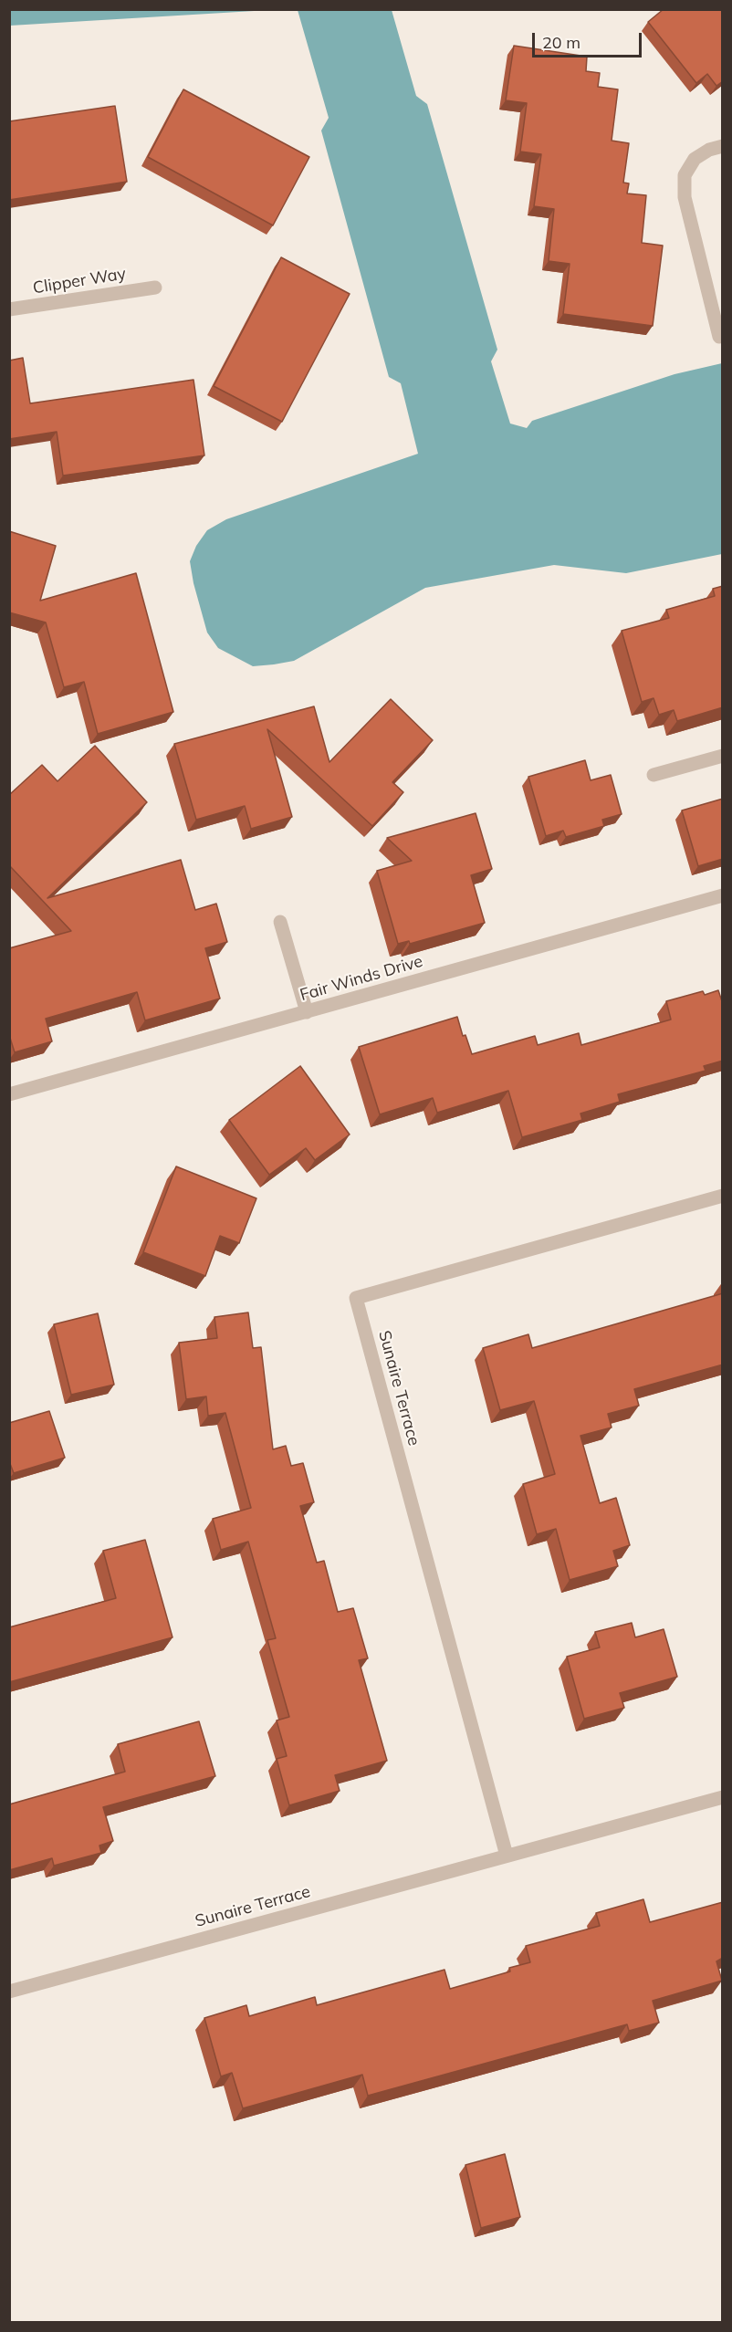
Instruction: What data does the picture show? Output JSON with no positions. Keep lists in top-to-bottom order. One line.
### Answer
{"streets":{"street":["Clipper Way","Fair Winds Drive","Sunaire Terrace"]},"scale_bar":"20 m"}
